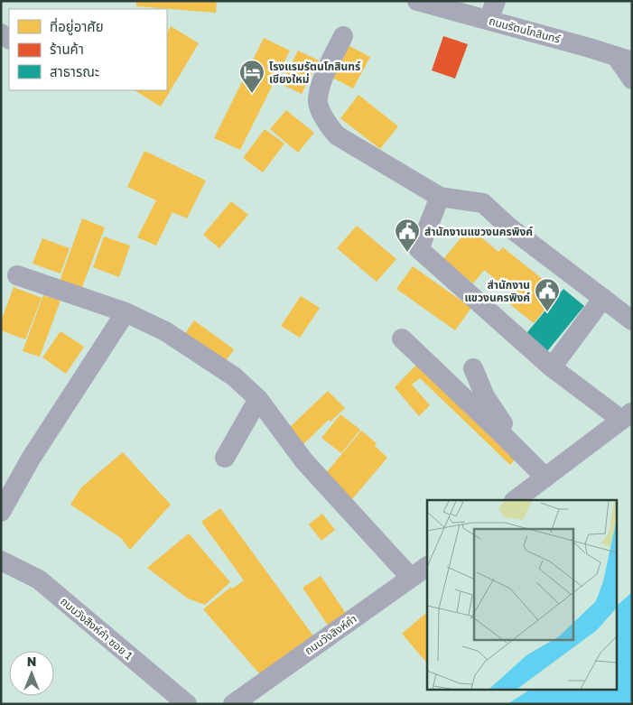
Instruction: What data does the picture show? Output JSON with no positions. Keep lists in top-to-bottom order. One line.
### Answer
{"streets":{"street":["ถนนรัตนโกสินทร์","ถนนวังสิงห์คำ ซอย 1","ถนนวังสิงห์คำ"]},"places":{"hotel":["โรงแรมรัตนโกสินทร์ เชียงใหม่"],"public building":["สำนักงานแขวงนครพิงค์","สำนักงาน แขวงนครพิงค์"]},"legend":["ที่อยู่อาศัย","ร้านค้า","สาธารณะ"],"north":"top"}
